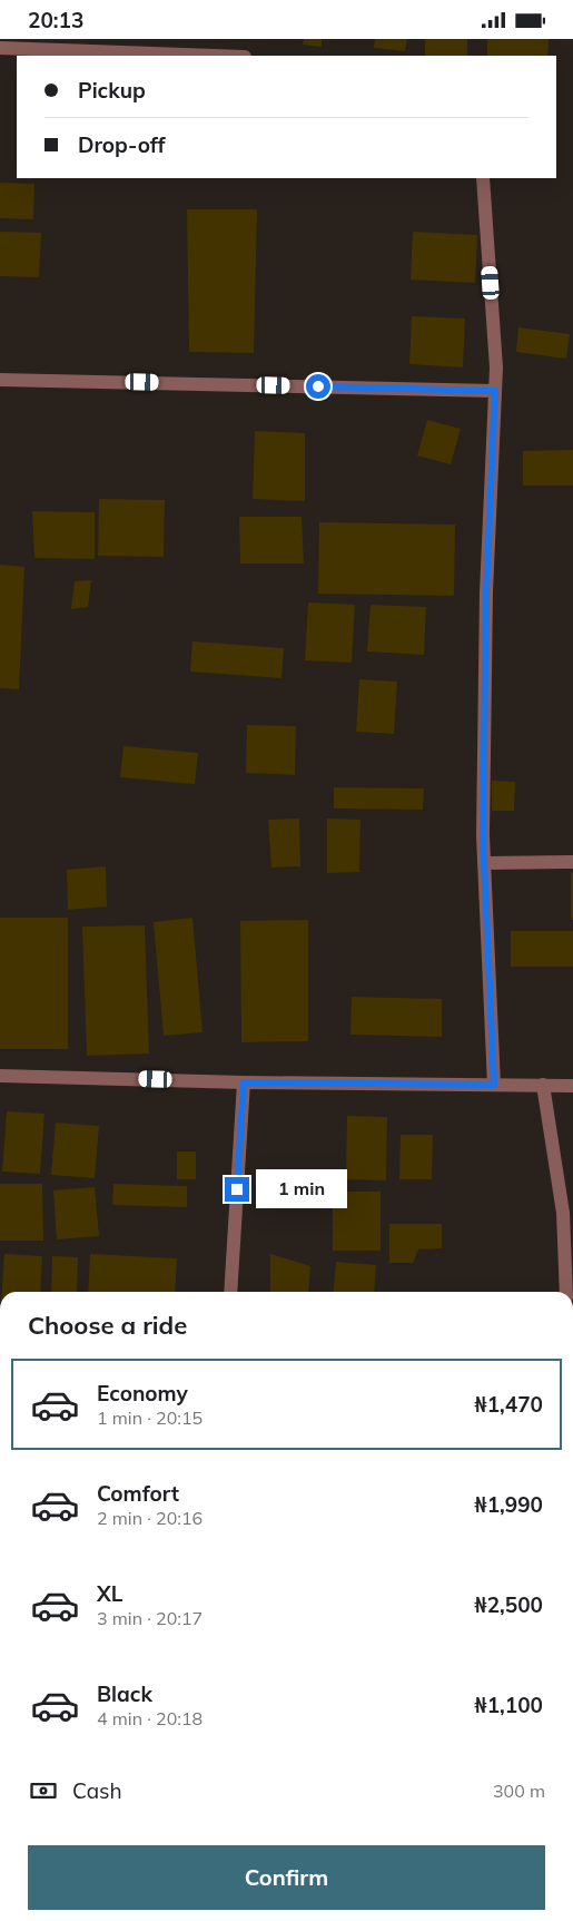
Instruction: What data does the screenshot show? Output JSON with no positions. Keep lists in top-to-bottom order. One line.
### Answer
{"page":{"status":"20:13","banner":["Pickup","Drop-off"],"bubble":"1 min","heading":"Choose a ride","list":[{"name":"Economy","note":"1 min · 20:15","value":"₦1,470"},{"name":"Comfort","note":"2 min · 20:16","value":"₦1,990"},{"name":"XL","note":"3 min · 20:17","value":"₦2,500"},{"name":"Black","note":"4 min · 20:18","value":"₦1,100"}],"pay":["Cash","300 m"],"buttons":"Confirm"}}
